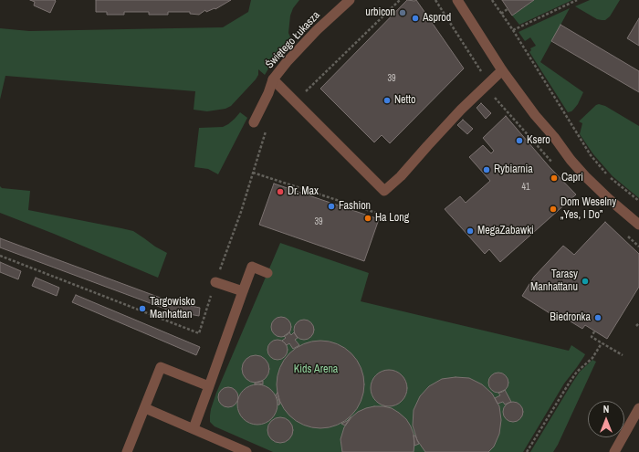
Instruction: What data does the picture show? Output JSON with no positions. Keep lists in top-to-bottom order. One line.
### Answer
{"streets":{"street":["Świętego Łukasza"]},"parks":["Kids Arena"],"places":["urbicon","Asprod","Netto","Ksero","Rybiarnia","Capri","Dr. Max","Fashion","Dom Weselny „Yes, I Do”","Ha Long","MegaZabawki","Tarasy Manhattanu","Targowisko Manhattan","Biedronka"],"house_numbers":["39","41","39"],"north":"top"}
